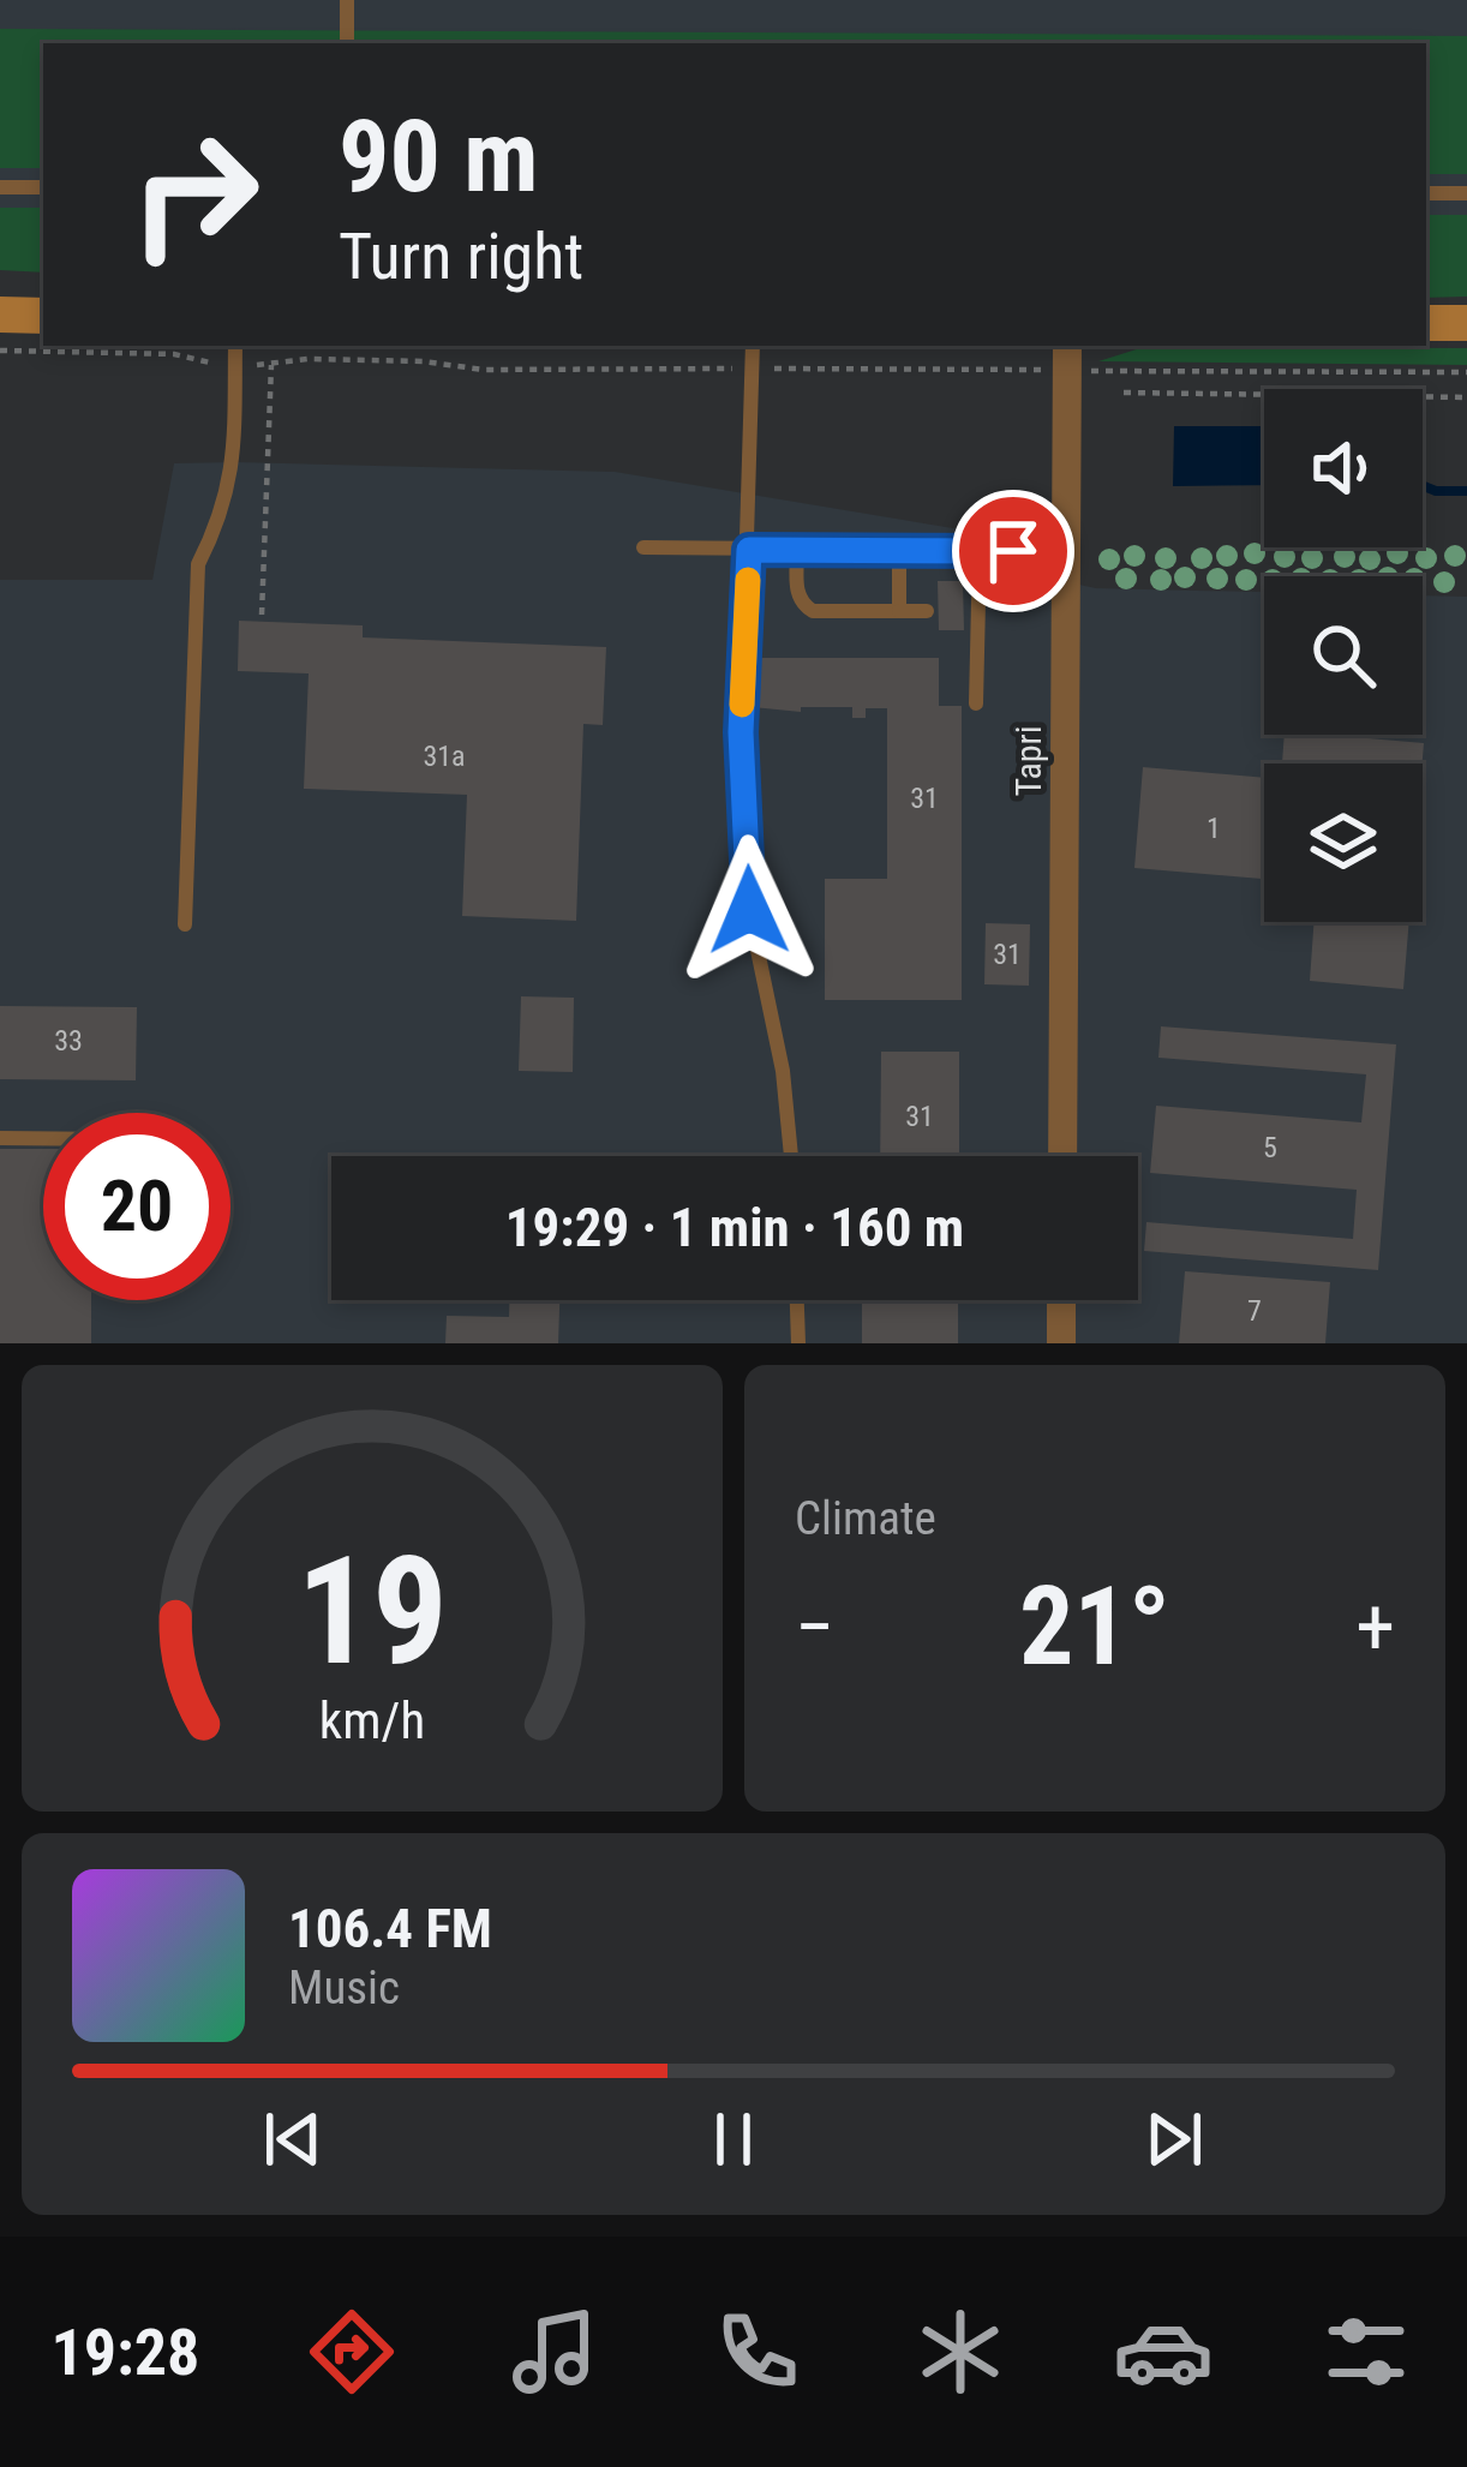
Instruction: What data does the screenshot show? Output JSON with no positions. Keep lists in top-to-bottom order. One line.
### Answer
{"streets":{"street":["Tapri"]},"house_numbers":["31a","31","1","31","33","31","5","7"],"page":{"turn":["90 m","Turn right"],"limit":"20","trip":"19:29 · 1 min · 160 m","tile":"Climate","heat":["−","21°","+"],"song":["106.4 FM","Music"],"tabs":"19:28","gauge":["19","km/h"]}}
